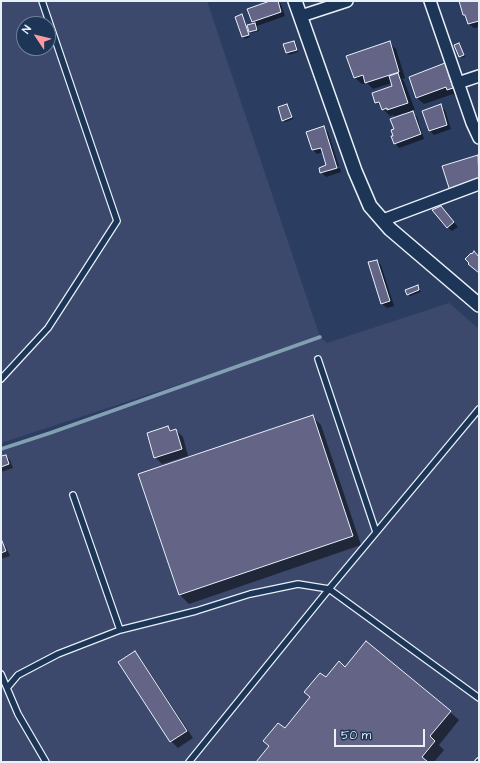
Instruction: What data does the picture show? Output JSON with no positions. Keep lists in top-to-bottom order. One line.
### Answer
{"scale_bar":"50 m","north":"top left"}
